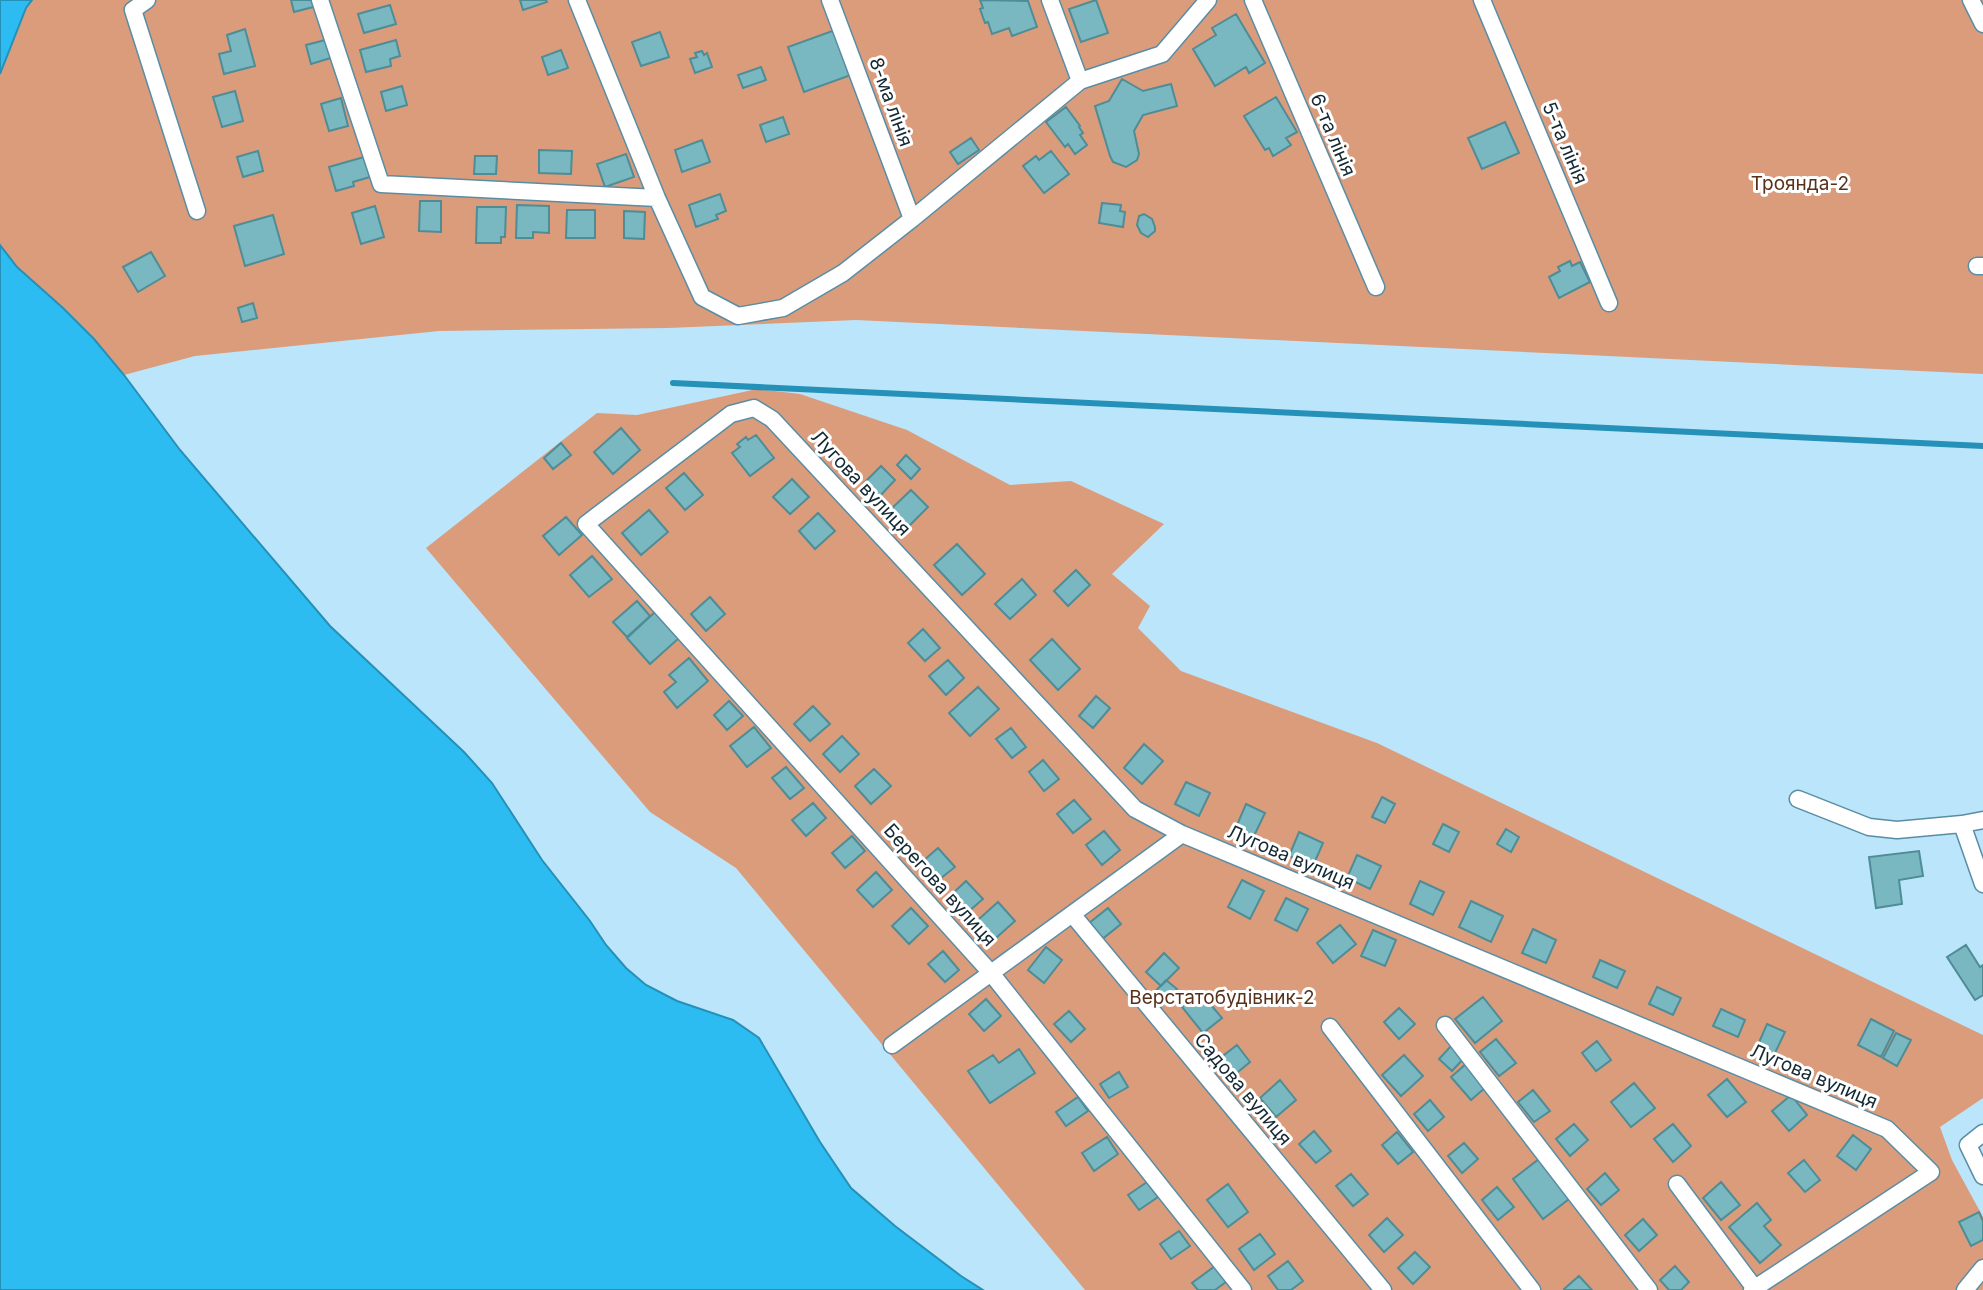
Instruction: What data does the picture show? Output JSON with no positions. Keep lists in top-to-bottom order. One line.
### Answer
{"streets":{"street":["8-ма лінія","6-та лінія","5-та лінія","Лугова вулиця","Берегова вулиця","Садова вулиця"]},"crossings":[["Лугова вулиця","Берегова вулиця"]],"parks":["Троянда-2","Верстатобудівник-2"]}
